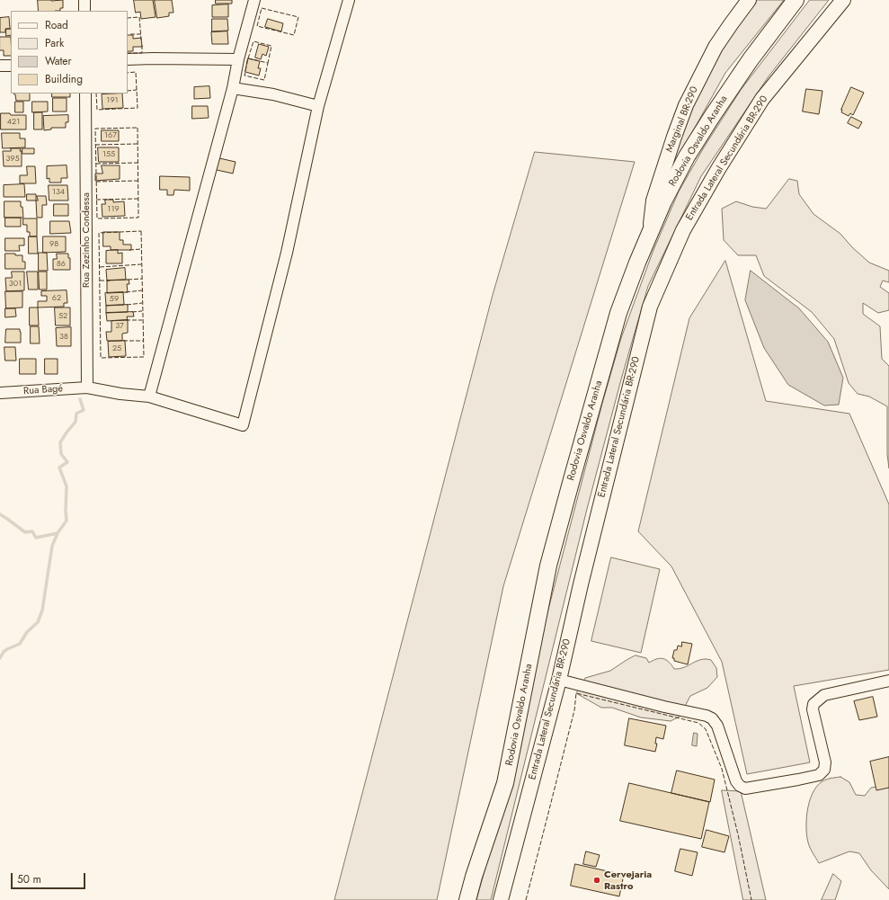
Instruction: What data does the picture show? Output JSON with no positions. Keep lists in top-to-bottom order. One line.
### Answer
{"streets":{"highway":["Rodovia Osvaldo Aranha"],"main road":["Marginal BR-290","Entrada Lateral Secundária BR-290"],"street":["Rua Zezinho Condessa","Rua Bagé"]},"crossings":[["Marginal BR-290","Rodovia Osvaldo Aranha"],["Rua Zezinho Condessa","Rua Bagé"]],"places":["Cervejaria Rastro"],"house_numbers":["191","421","167","155","395","134","119","98","86","301","62","59","52","37","38","25"],"legend":["Road","Park","Water","Building"],"scale_bar":"50 m"}
